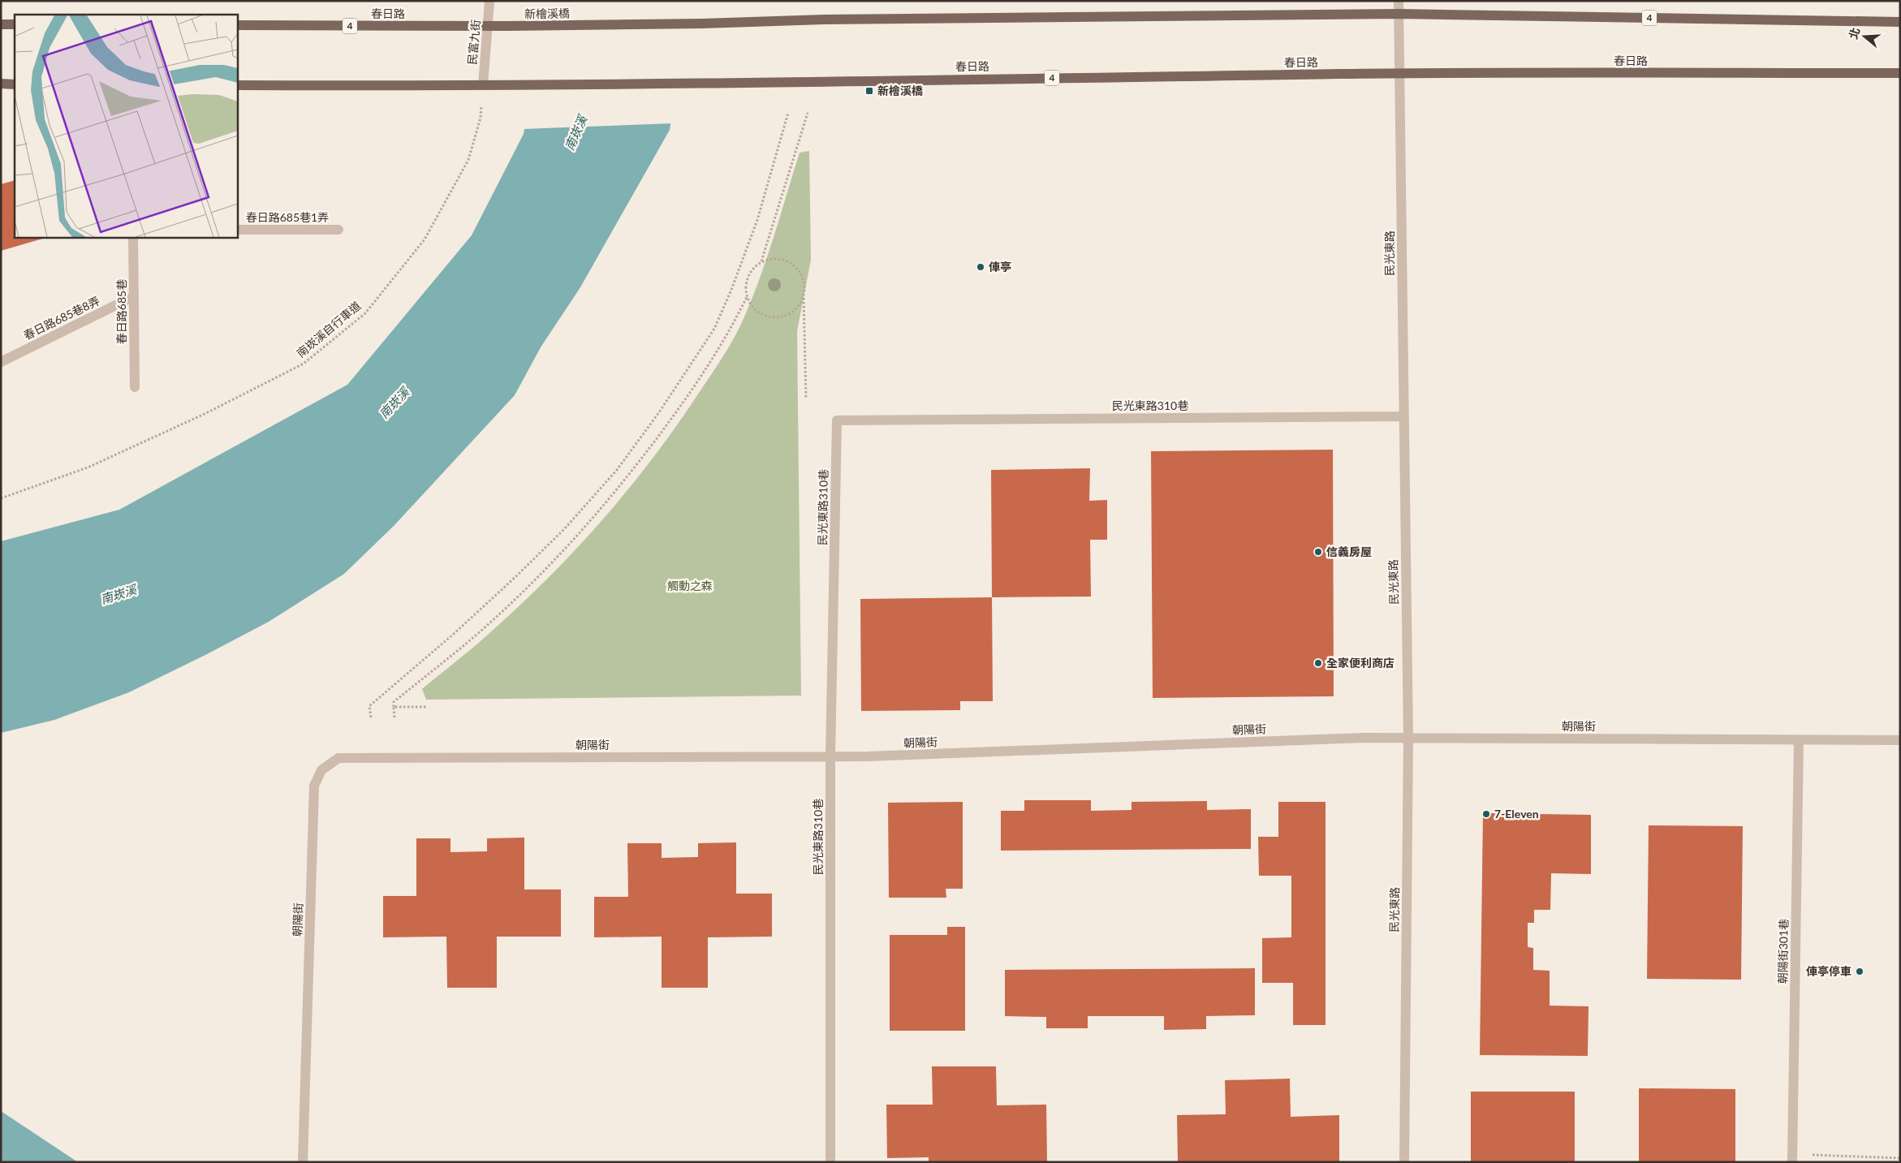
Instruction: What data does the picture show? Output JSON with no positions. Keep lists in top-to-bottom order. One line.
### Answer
{"streets":{"main road":["春日路","新檜溪橋","4"],"street":["民富九街","春日路685巷1弄","民光東路","春日路685巷","春日路685巷8弄","民光東路310巷","朝陽街","朝陽街301巷"],"path":["南崁溪自行車道"]},"crossings":[["春日路","新檜溪橋"],["春日路","4"],["春日路","民富九街"],["春日路","民光東路"],["春日路","南崁溪自行車道"],["新檜溪橋","4"],["新檜溪橋","民光東路"],["4","民富九街"],["4","民光東路"],["4","南崁溪自行車道"],["民富九街","南崁溪自行車道"],["民光東路","民光東路310巷"],["民光東路","朝陽街"],["春日路685巷","春日路685巷8弄"],["民光東路310巷","朝陽街"],["朝陽街","朝陽街301巷"]],"water":["南崁溪"],"parks":["觸動之森"],"places":{"transit":["新檜溪橋"],"other":["俥亭","信義房屋","全家便利商店","7-Eleven","俥亭停車"]},"north":"left"}
